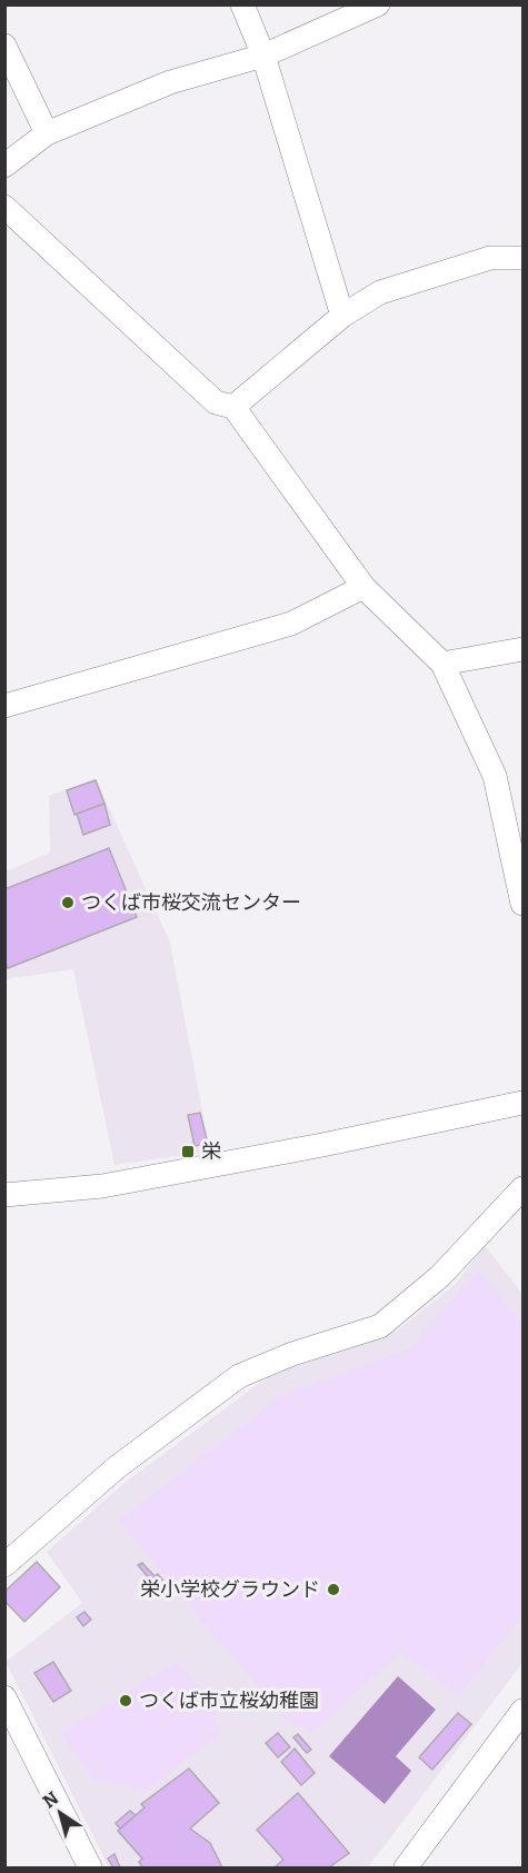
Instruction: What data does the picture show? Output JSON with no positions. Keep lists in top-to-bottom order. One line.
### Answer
{"places":{"other":["つくば市桜交流センター","栄小学校グラウンド","つくば市立桜幼稚園"],"transit":["栄"]},"north":"top left"}
